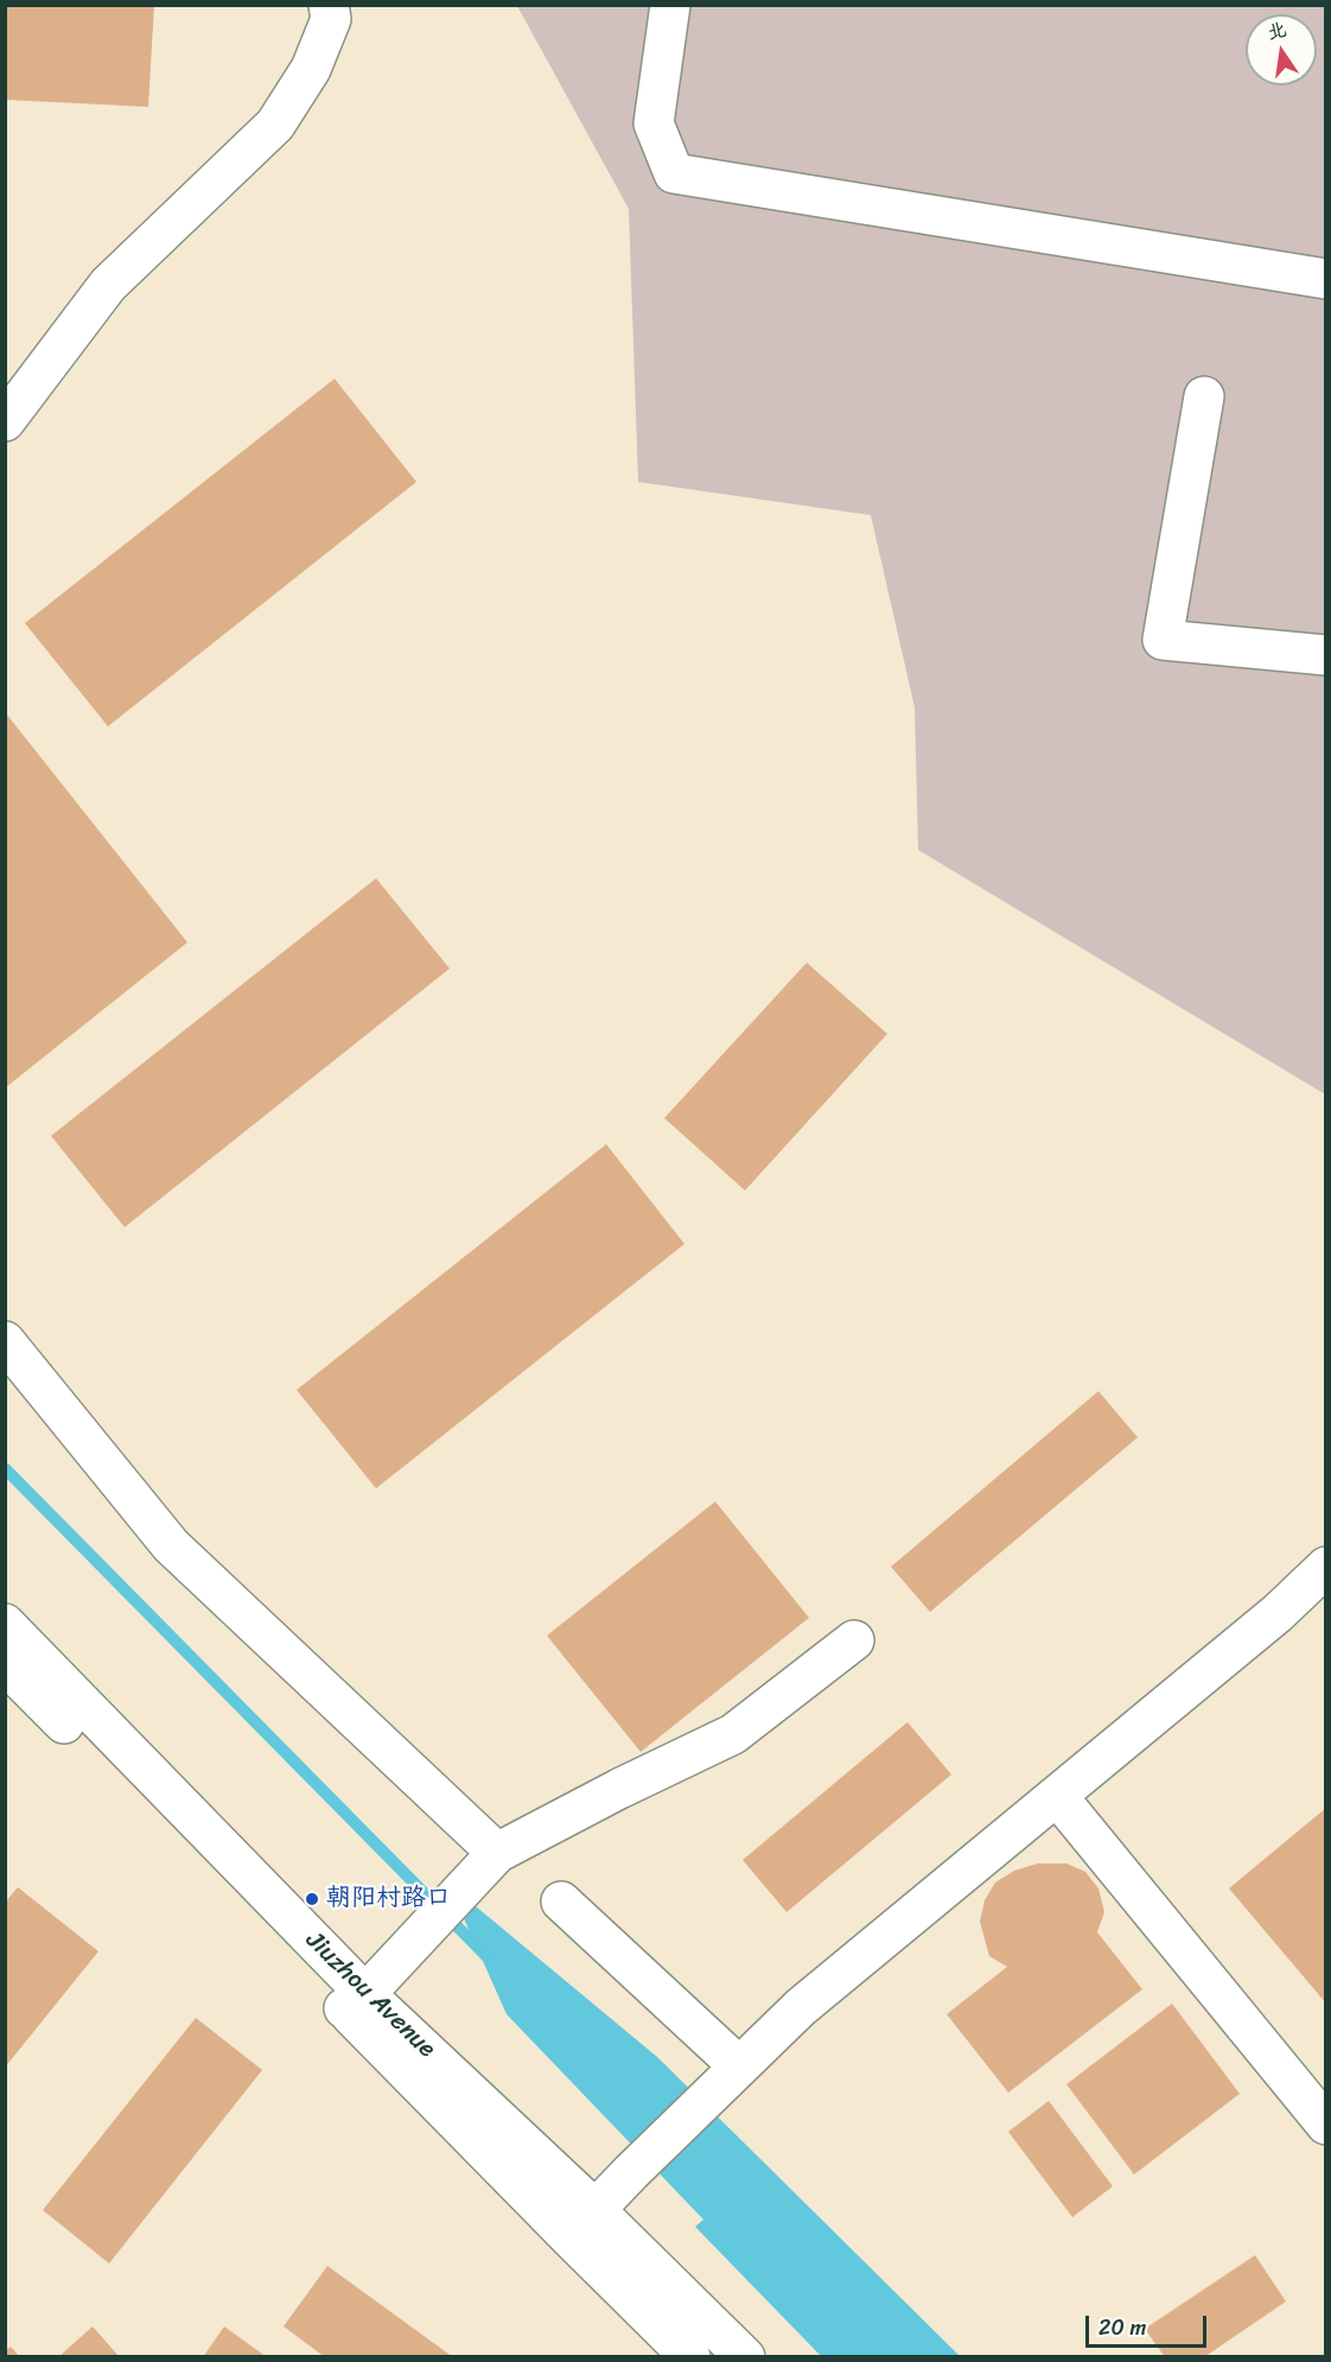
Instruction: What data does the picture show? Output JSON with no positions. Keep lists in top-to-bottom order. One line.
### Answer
{"streets":{"street":["Jiuzhou Avenue"]},"places":["朝阳村路口"],"scale_bar":"20 m","north":"top"}
